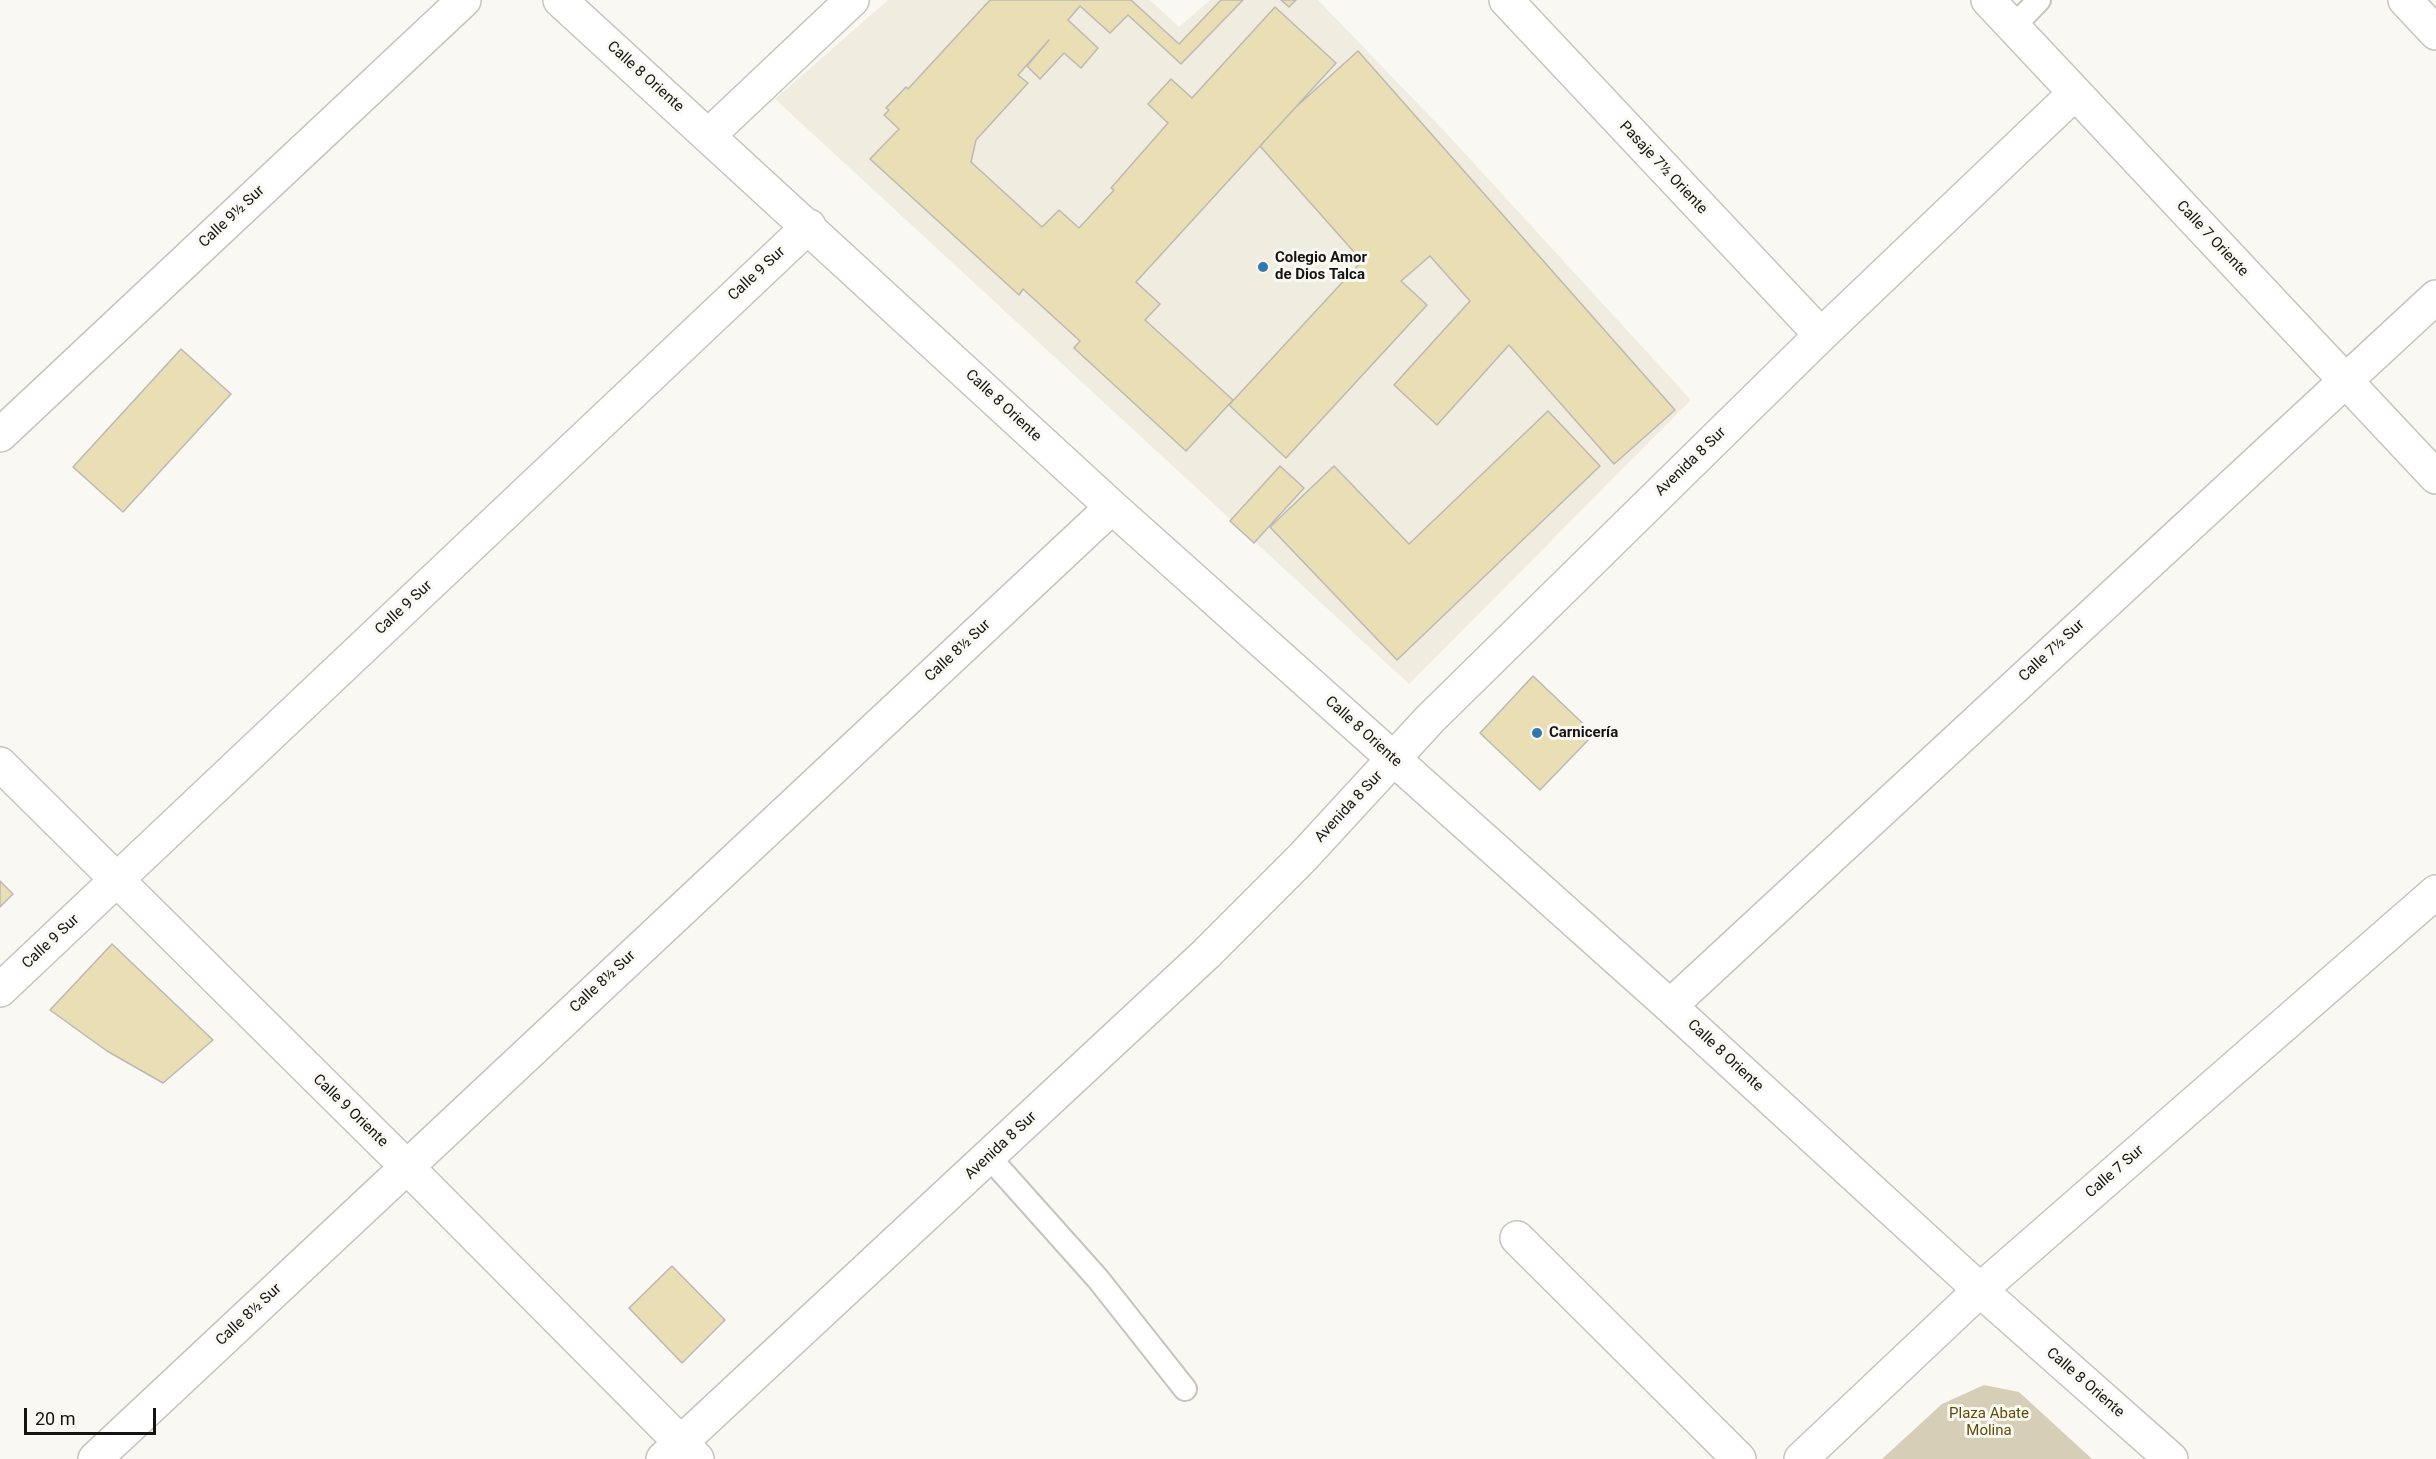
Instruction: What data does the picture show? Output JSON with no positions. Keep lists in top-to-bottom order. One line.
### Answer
{"streets":{"street":["Calle 8 Oriente","Pasaje 7½ Oriente","Calle 9½ Sur","Calle 7 Oriente","Calle 9 Sur","Avenida 8 Sur","Calle 8½ Sur","Calle 7½ Sur","Calle 9 Oriente","Calle 7 Sur"]},"crossings":[["Calle 8 Oriente","Calle 9 Sur"],["Calle 8 Oriente","Avenida 8 Sur"],["Calle 8 Oriente","Calle 8½ Sur"],["Calle 8 Oriente","Calle 7½ Sur"],["Calle 8 Oriente","Calle 7 Sur"],["Pasaje 7½ Oriente","Avenida 8 Sur"],["Calle 7 Oriente","Avenida 8 Sur"],["Calle 7 Oriente","Calle 7½ Sur"],["Calle 9 Sur","Calle 9 Oriente"],["Avenida 8 Sur","Calle 9 Oriente"],["Calle 8½ Sur","Calle 9 Oriente"]],"parks":["Plaza Abate Molina"],"places":["Colegio Amor de Dios Talca","Carnicería"],"scale_bar":"20 m"}
